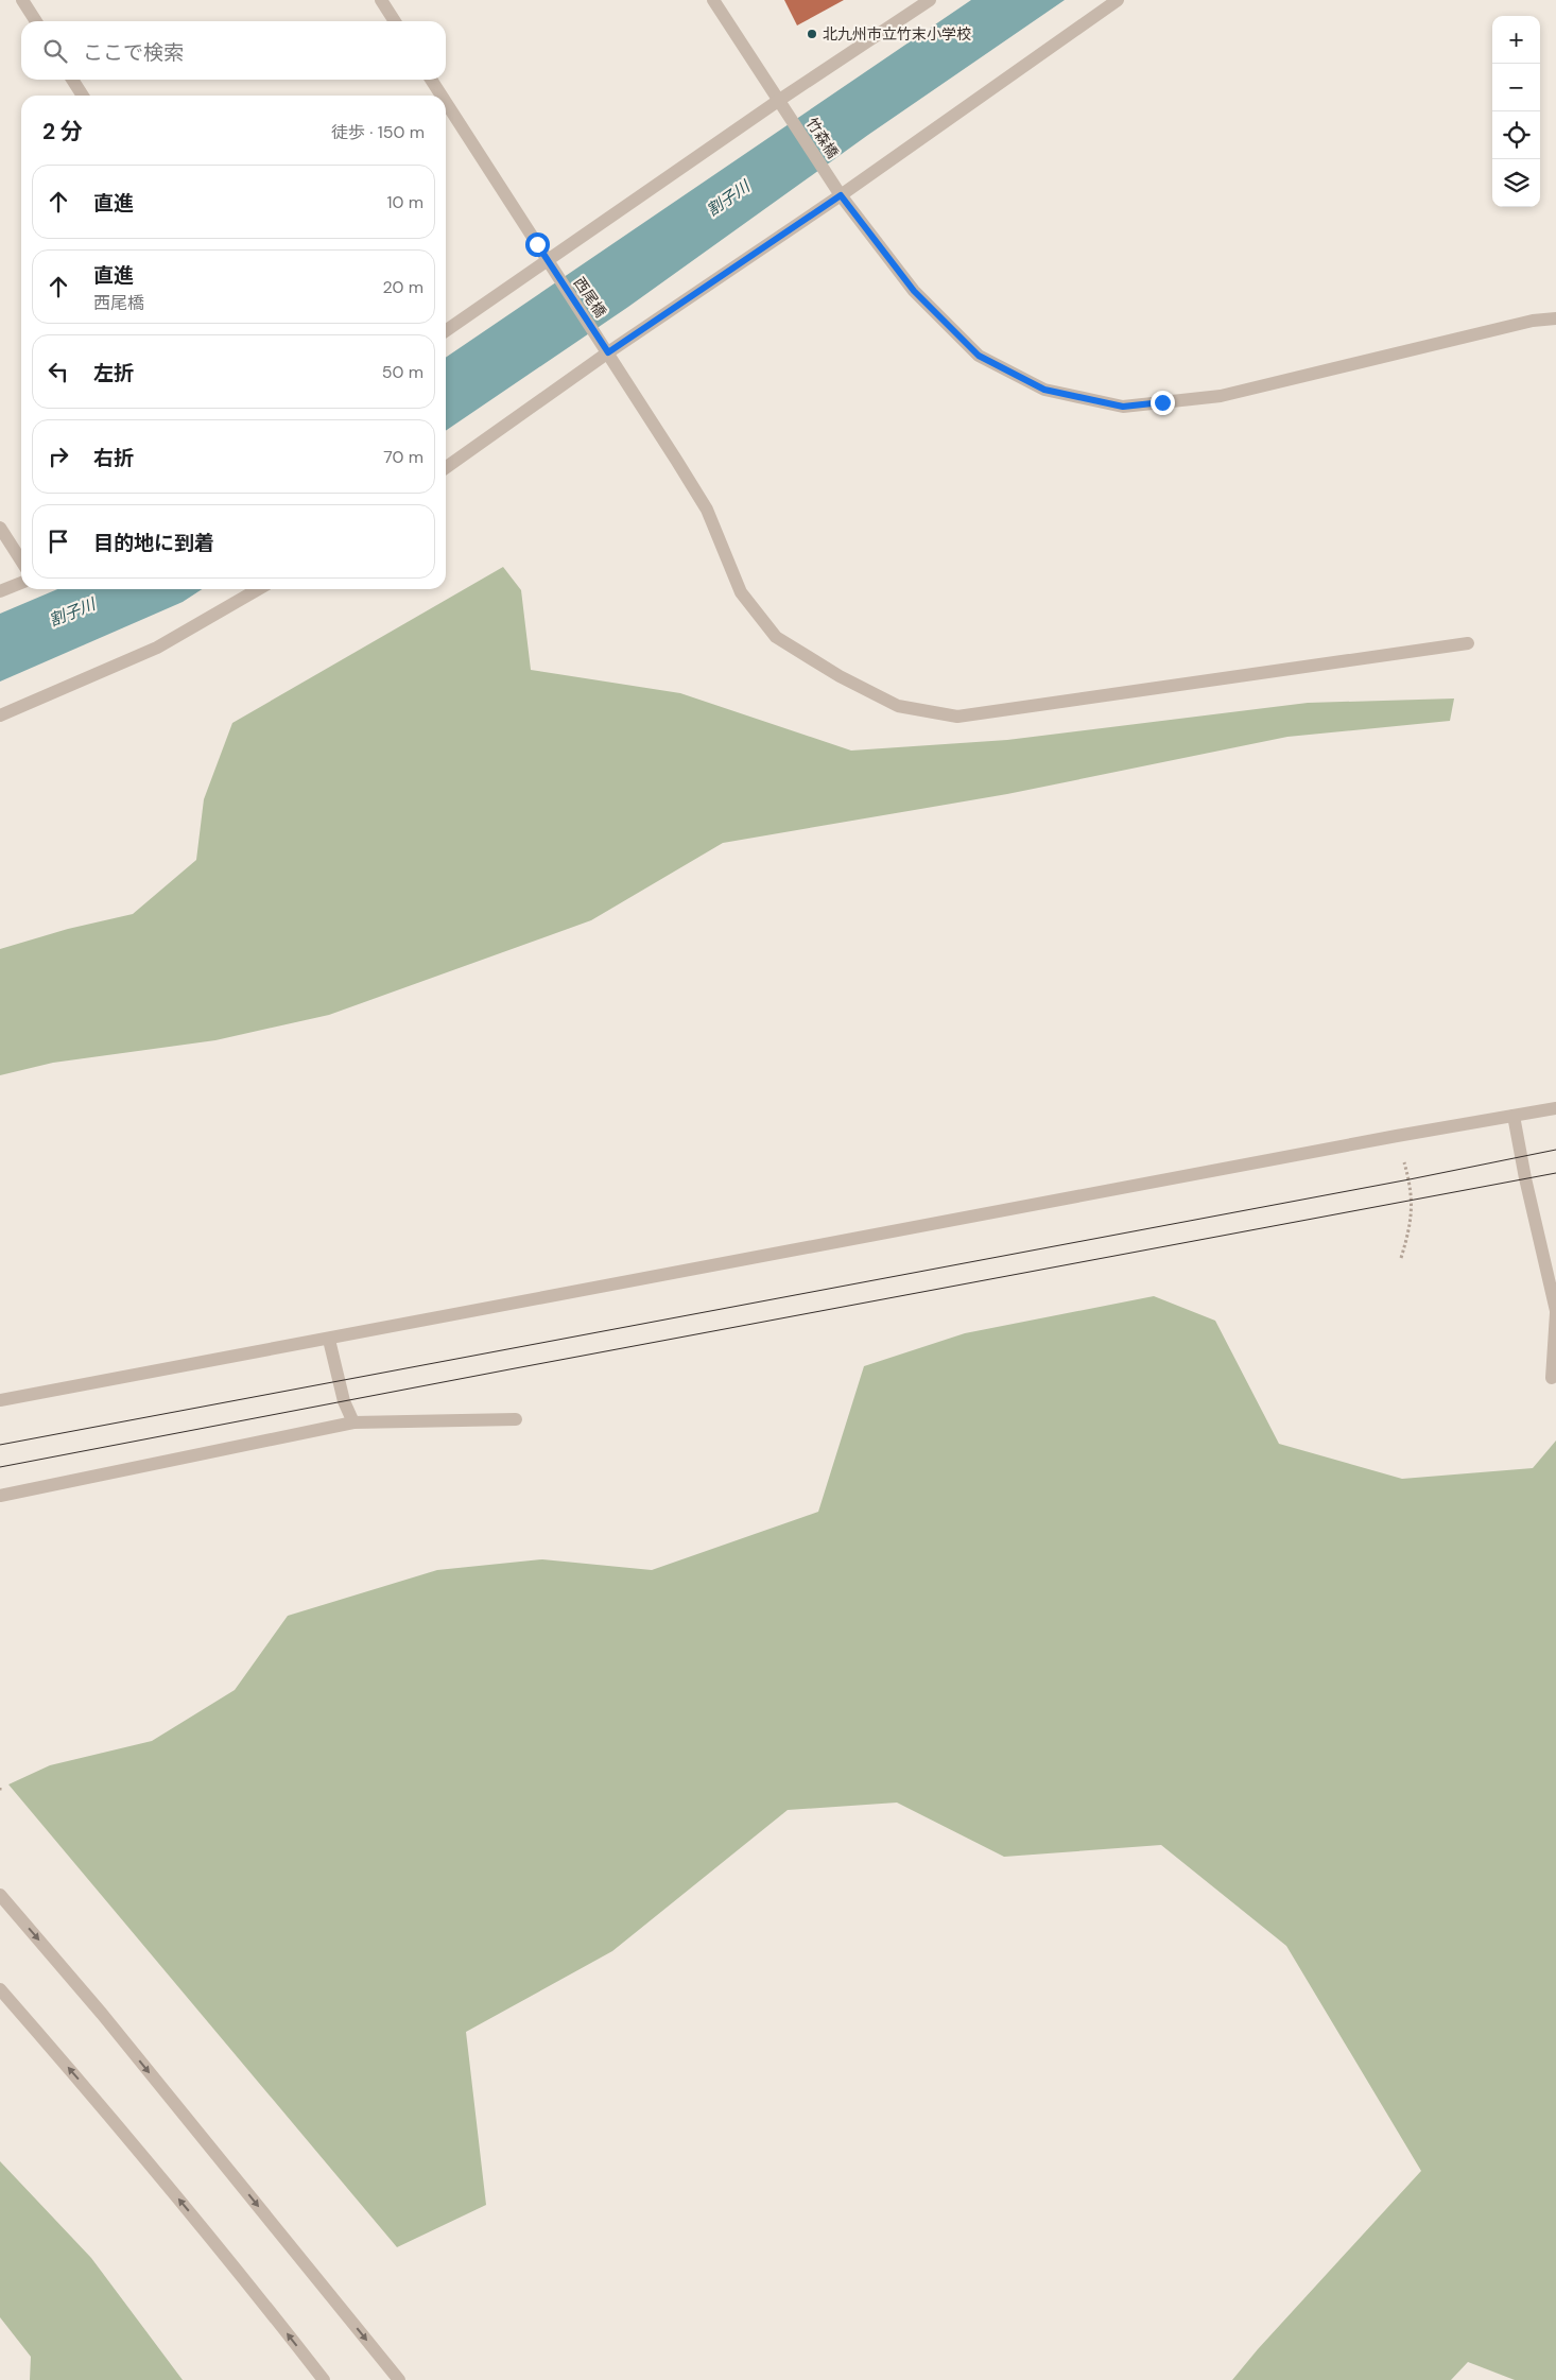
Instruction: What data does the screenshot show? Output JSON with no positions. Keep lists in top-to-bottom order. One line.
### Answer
{"streets":{"street":["竹森橋","西尾橋"]},"water":["割子川"],"places":["北九州市立竹末小学校"],"page":{"map_buttons":["+","−"],"search":"ここで検索","heading":["2 分","徒歩 · 150 m"],"list":[["直進","10 m"],["直進","西尾橋","20 m"],["左折","50 m"],["右折","70 m"],"目的地に到着"]}}
